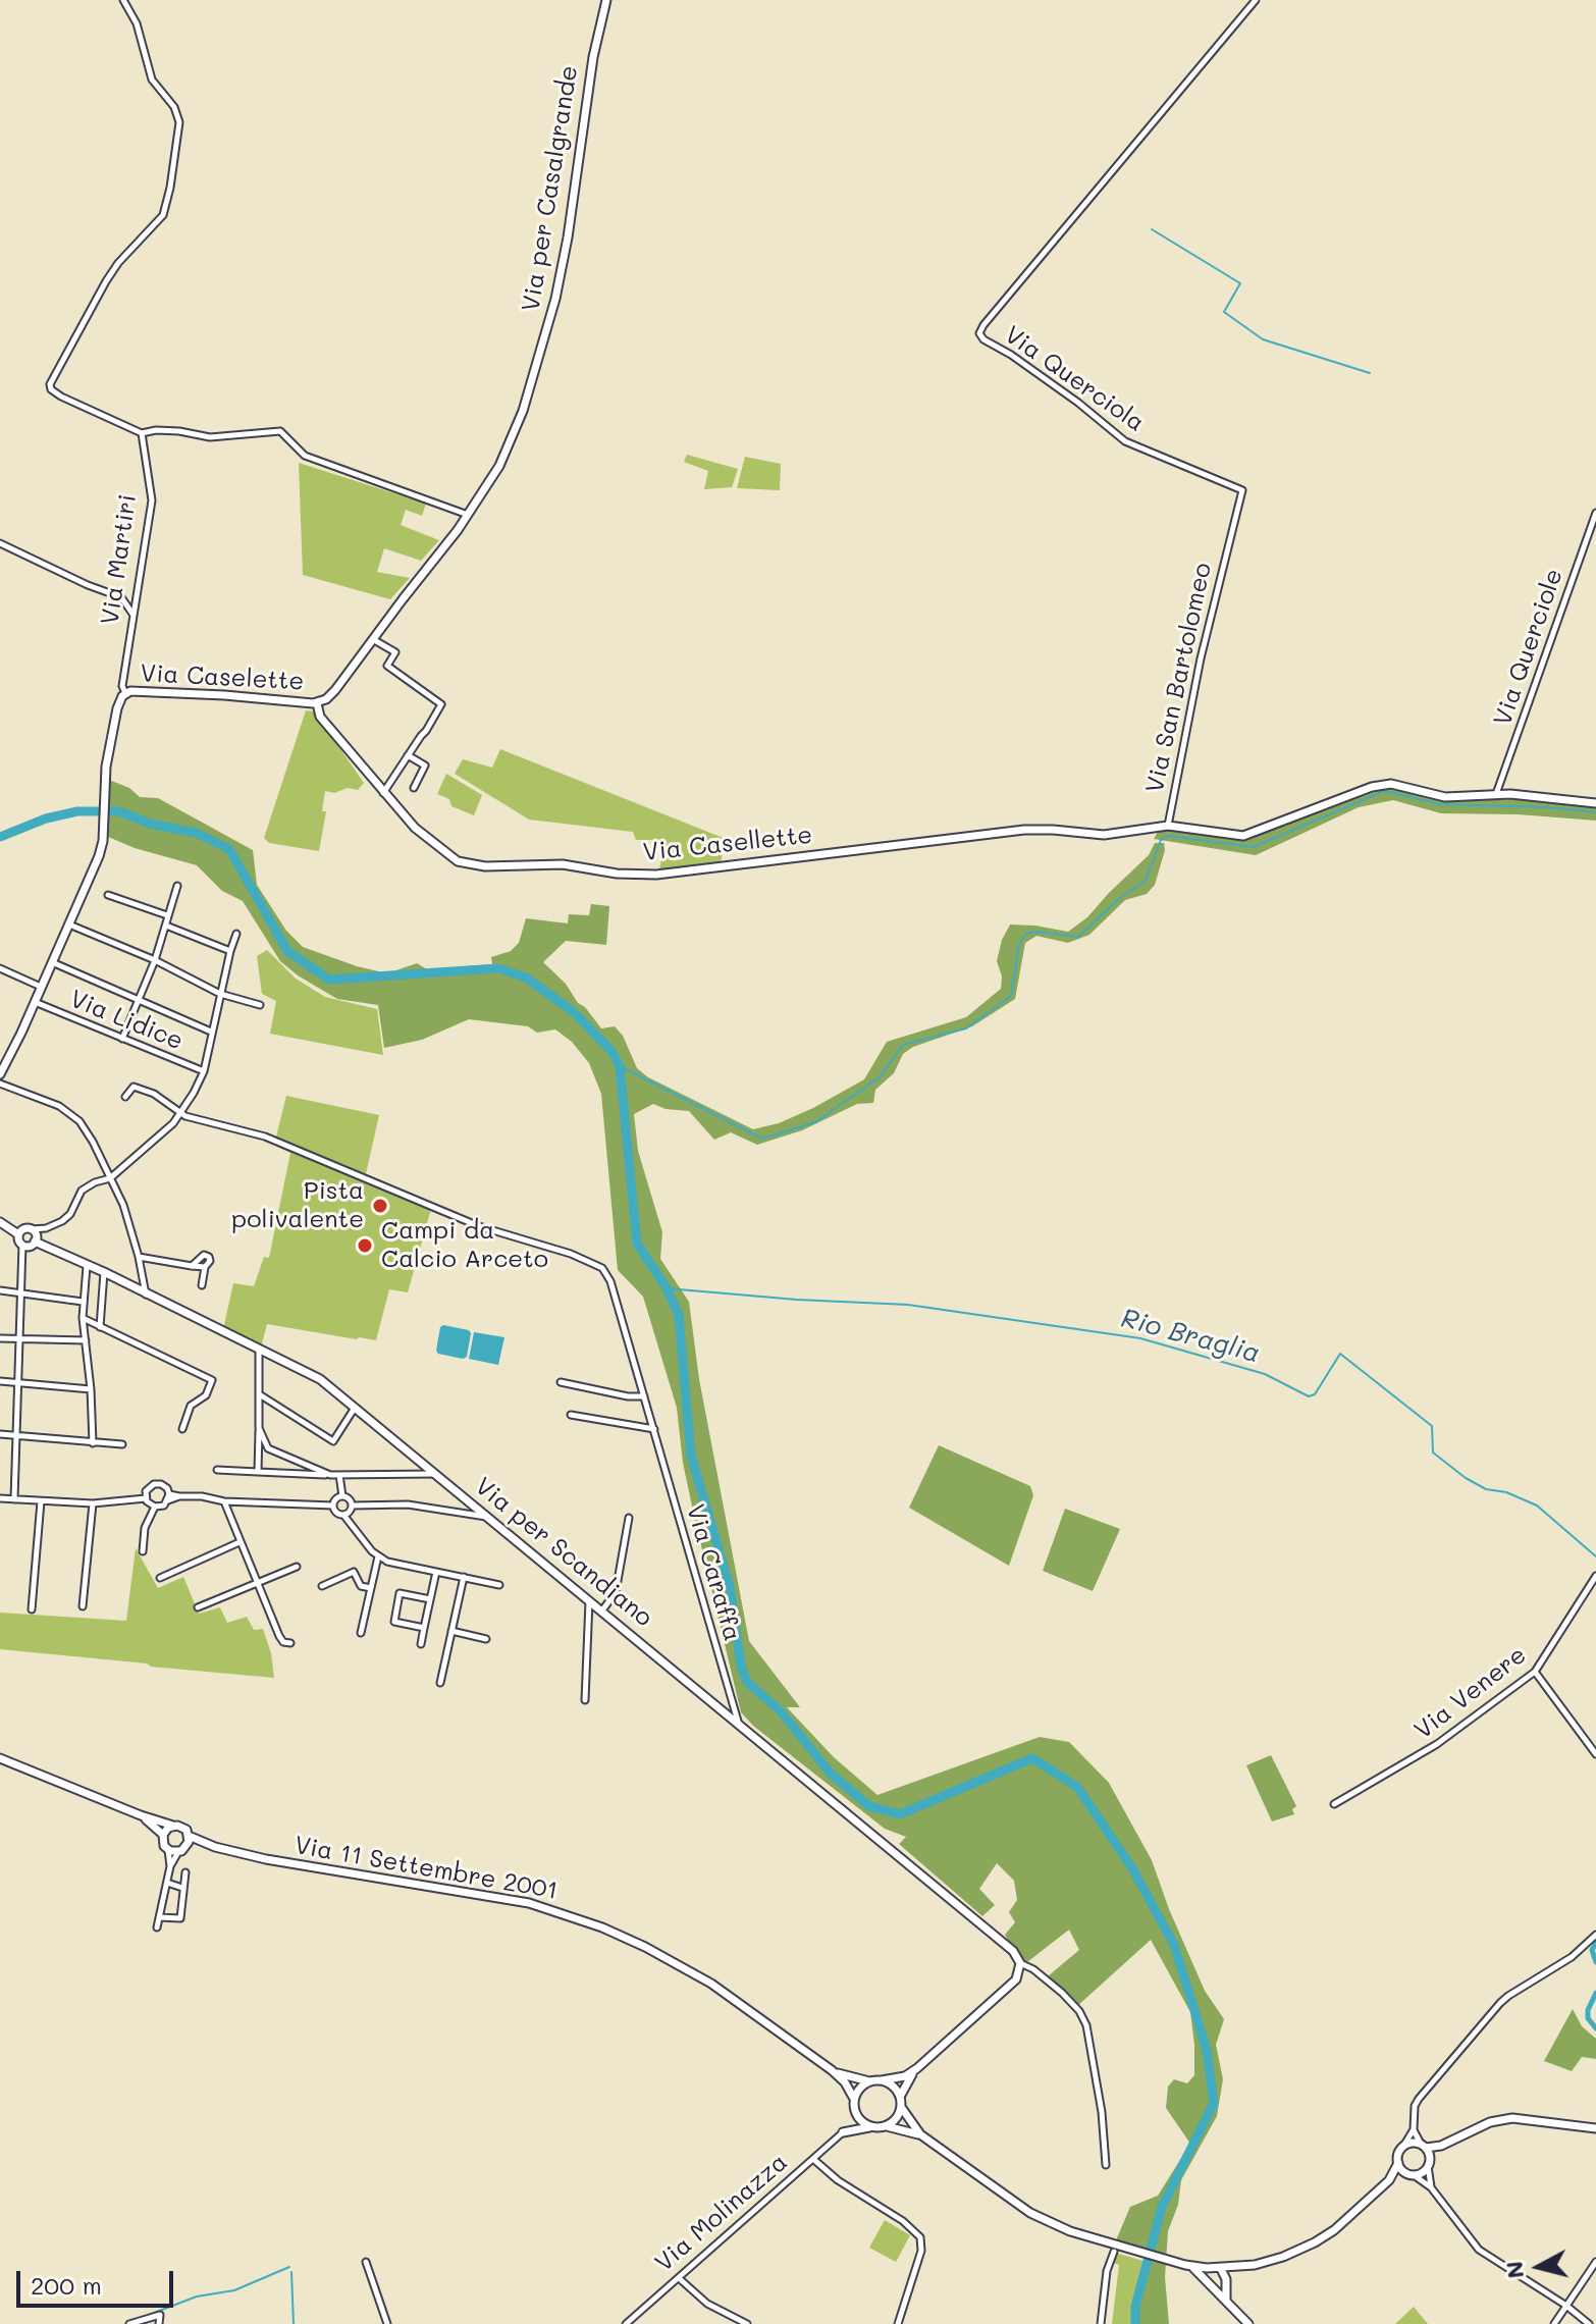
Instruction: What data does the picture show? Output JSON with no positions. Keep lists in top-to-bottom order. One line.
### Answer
{"streets":{"street":["Via per Casalgrande","Via Querciola","Via Martiri","Via Querciole","Via Caselette","Via San Bartolomeo","Via Casellette","Via Lidice","Via per Scandiano","Via Caraffa","Via Venere","Via 11 Settembre 2001","Via Molinazza"]},"crossings":[["Via per Casalgrande","Via Caselette"],["Via per Casalgrande","Via Casellette"],["Via Querciola","Via San Bartolomeo"],["Via Martiri","Via Caselette"],["Via Martiri","Via Lidice"],["Via Querciole","Via San Bartolomeo"],["Via Caselette","Via Casellette"],["Via San Bartolomeo","Via Casellette"],["Via per Scandiano","Via Caraffa"],["Via 11 Settembre 2001","Via Molinazza"]],"water":["Rio Braglia"],"places":["Pista polivalente","Campi da Calcio Arceto"],"scale_bar":"200 m","north":"left"}
